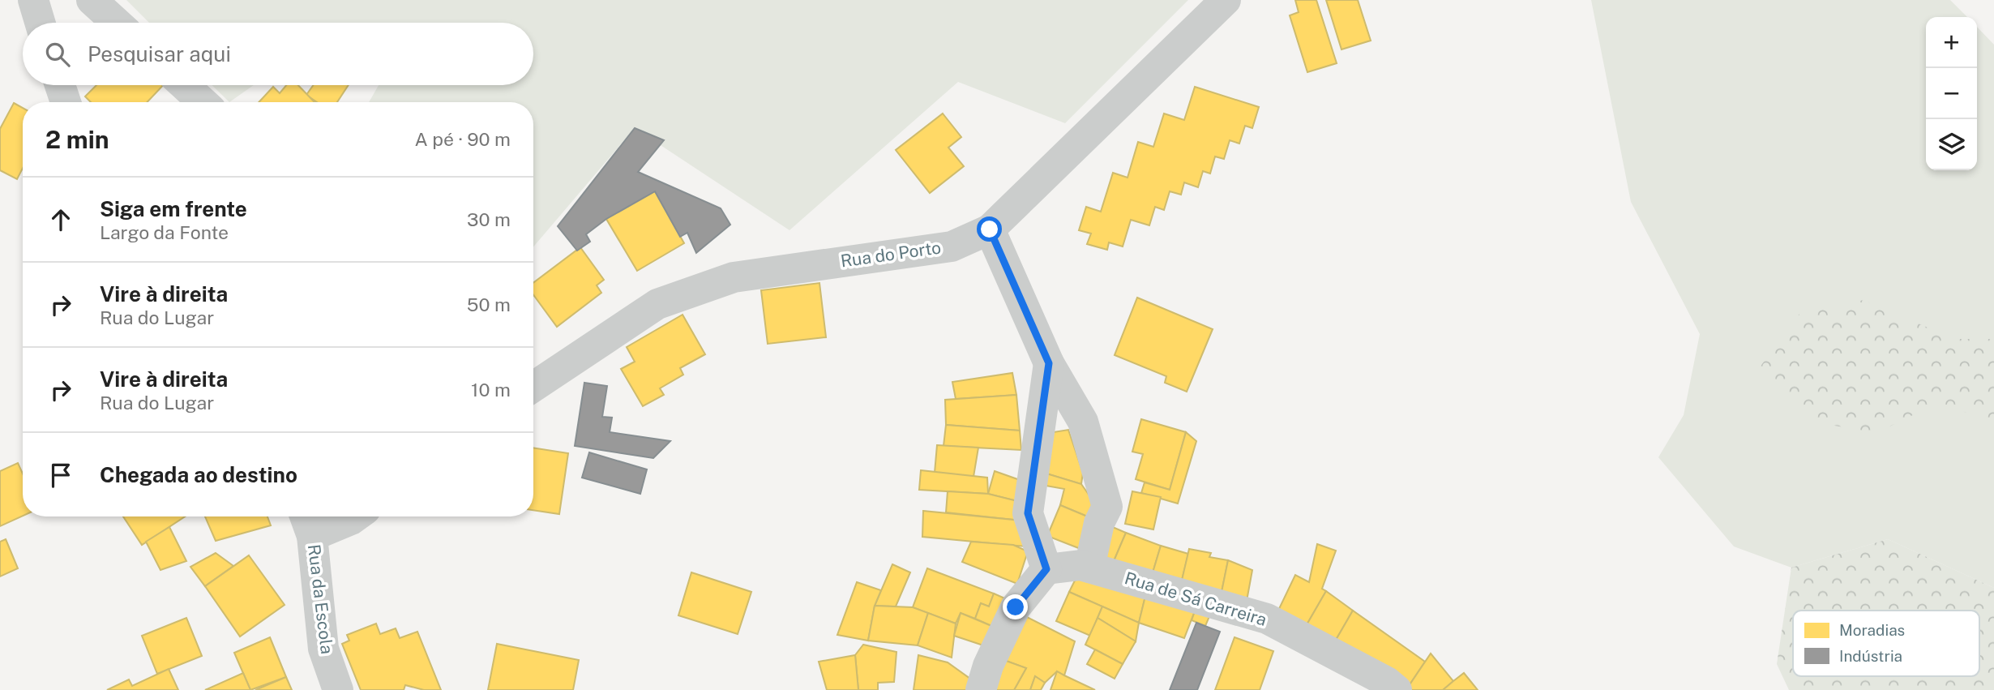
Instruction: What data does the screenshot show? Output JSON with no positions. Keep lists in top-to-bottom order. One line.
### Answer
{"streets":{"street":["Rua do Porto","Rua da Escola","Rua de Sá Carreira"]},"legend":["Moradias","Indústria"],"page":{"map_buttons":["+","−"],"search":"Pesquisar aqui","heading":["2 min","A pé · 90 m"],"list":[["Siga em frente","Largo da Fonte","30 m"],["Vire à direita","Rua do Lugar","50 m"],["Vire à direita","Rua do Lugar","10 m"],"Chegada ao destino"]}}
